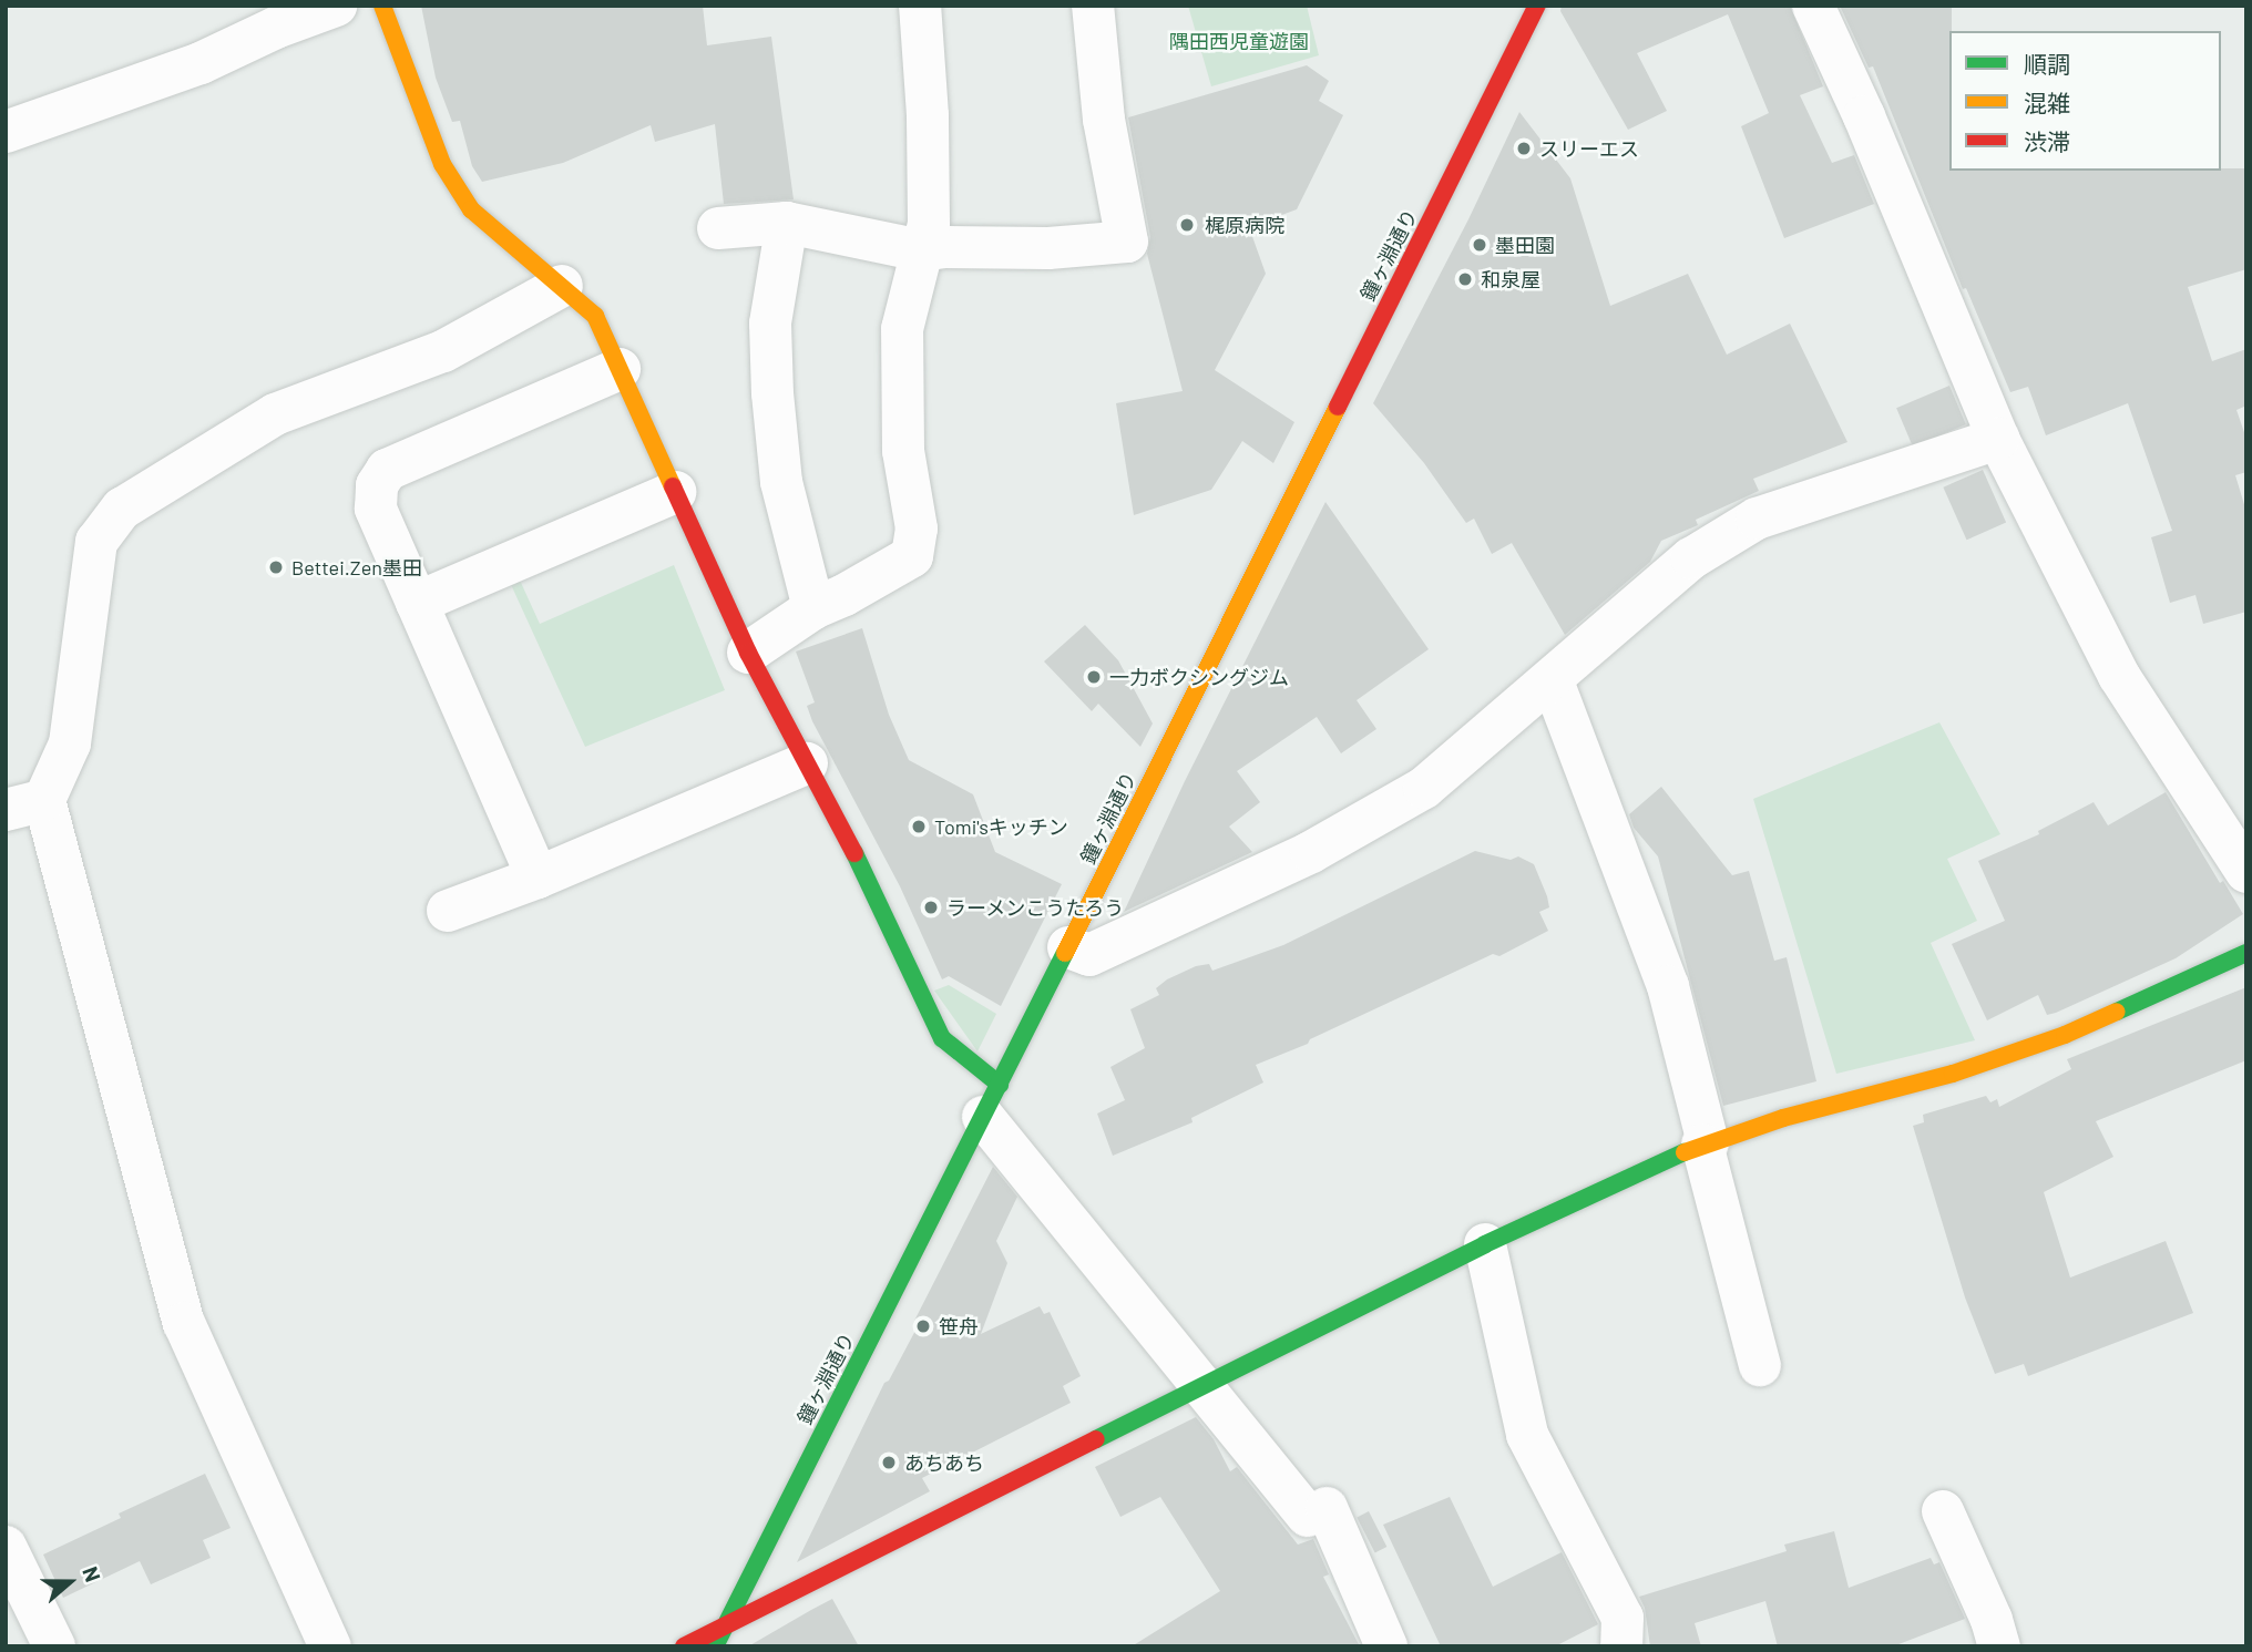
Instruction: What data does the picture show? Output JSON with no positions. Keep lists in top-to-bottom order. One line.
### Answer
{"streets":{"street":["鐘ヶ淵通り"]},"parks":["隅田西児童遊園"],"places":["スリーエス","梶原病院","墨田園","和泉屋","Bettei.Zen墨田","一力ボクシングジム","Tomi'sキッチン","ラーメンこうたろう","笹舟","あちあち"],"legend":["順調","混雑","渋滞"],"north":"right"}
